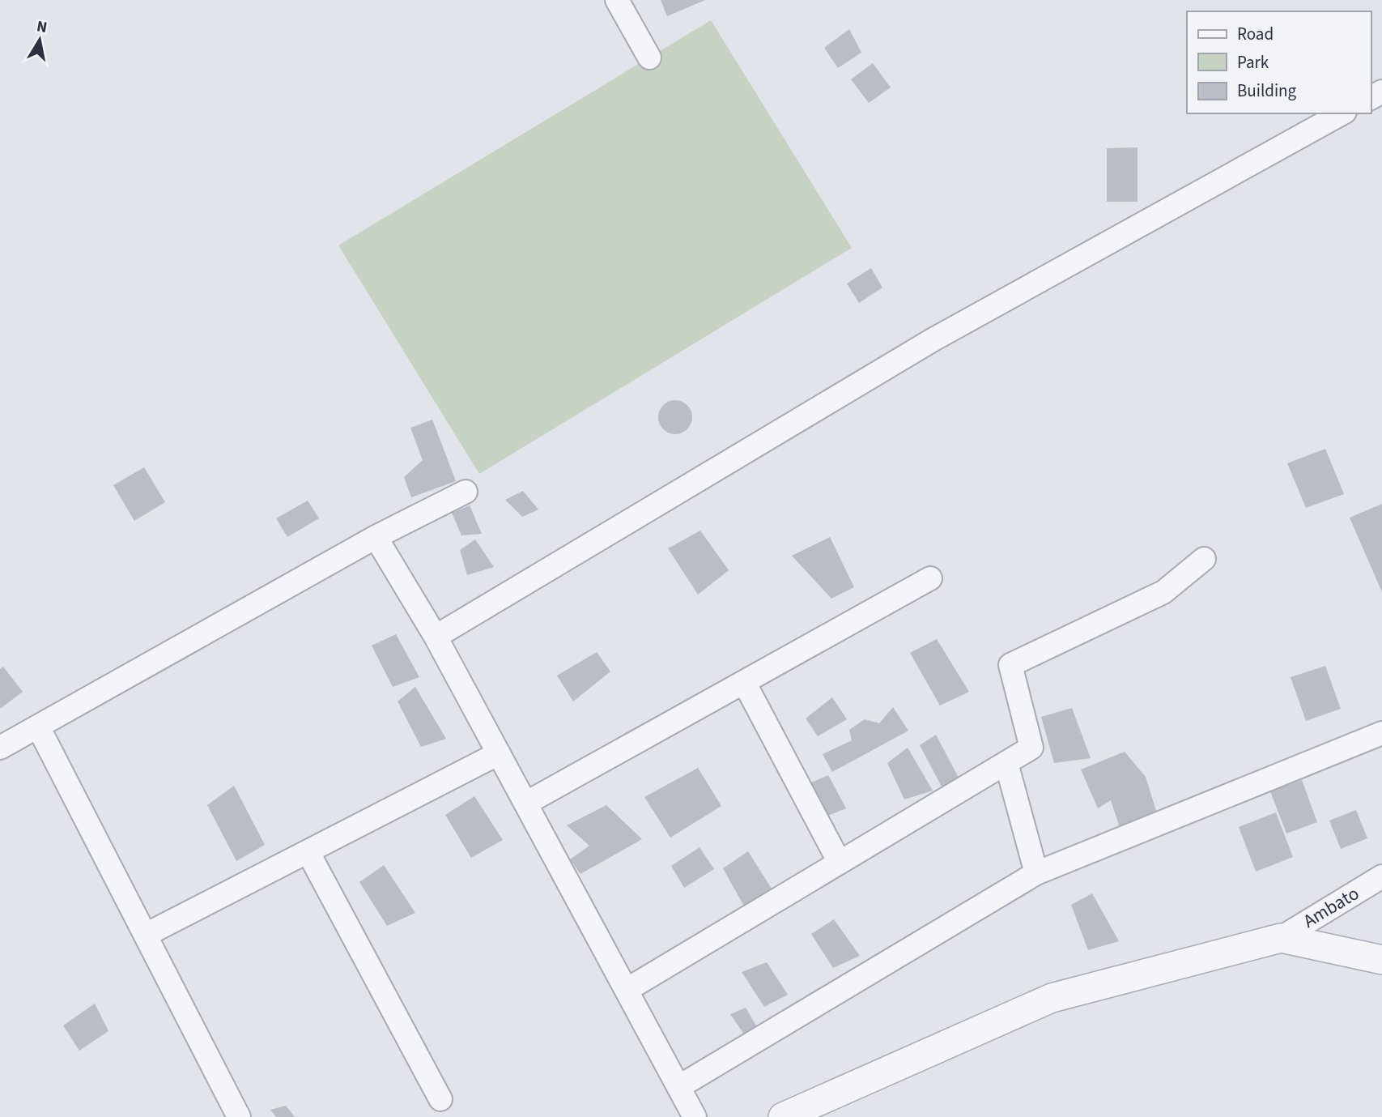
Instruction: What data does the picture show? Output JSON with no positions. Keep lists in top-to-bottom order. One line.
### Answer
{"streets":{"street":["Ambato"]},"legend":["Road","Park","Building"],"north":"top"}
